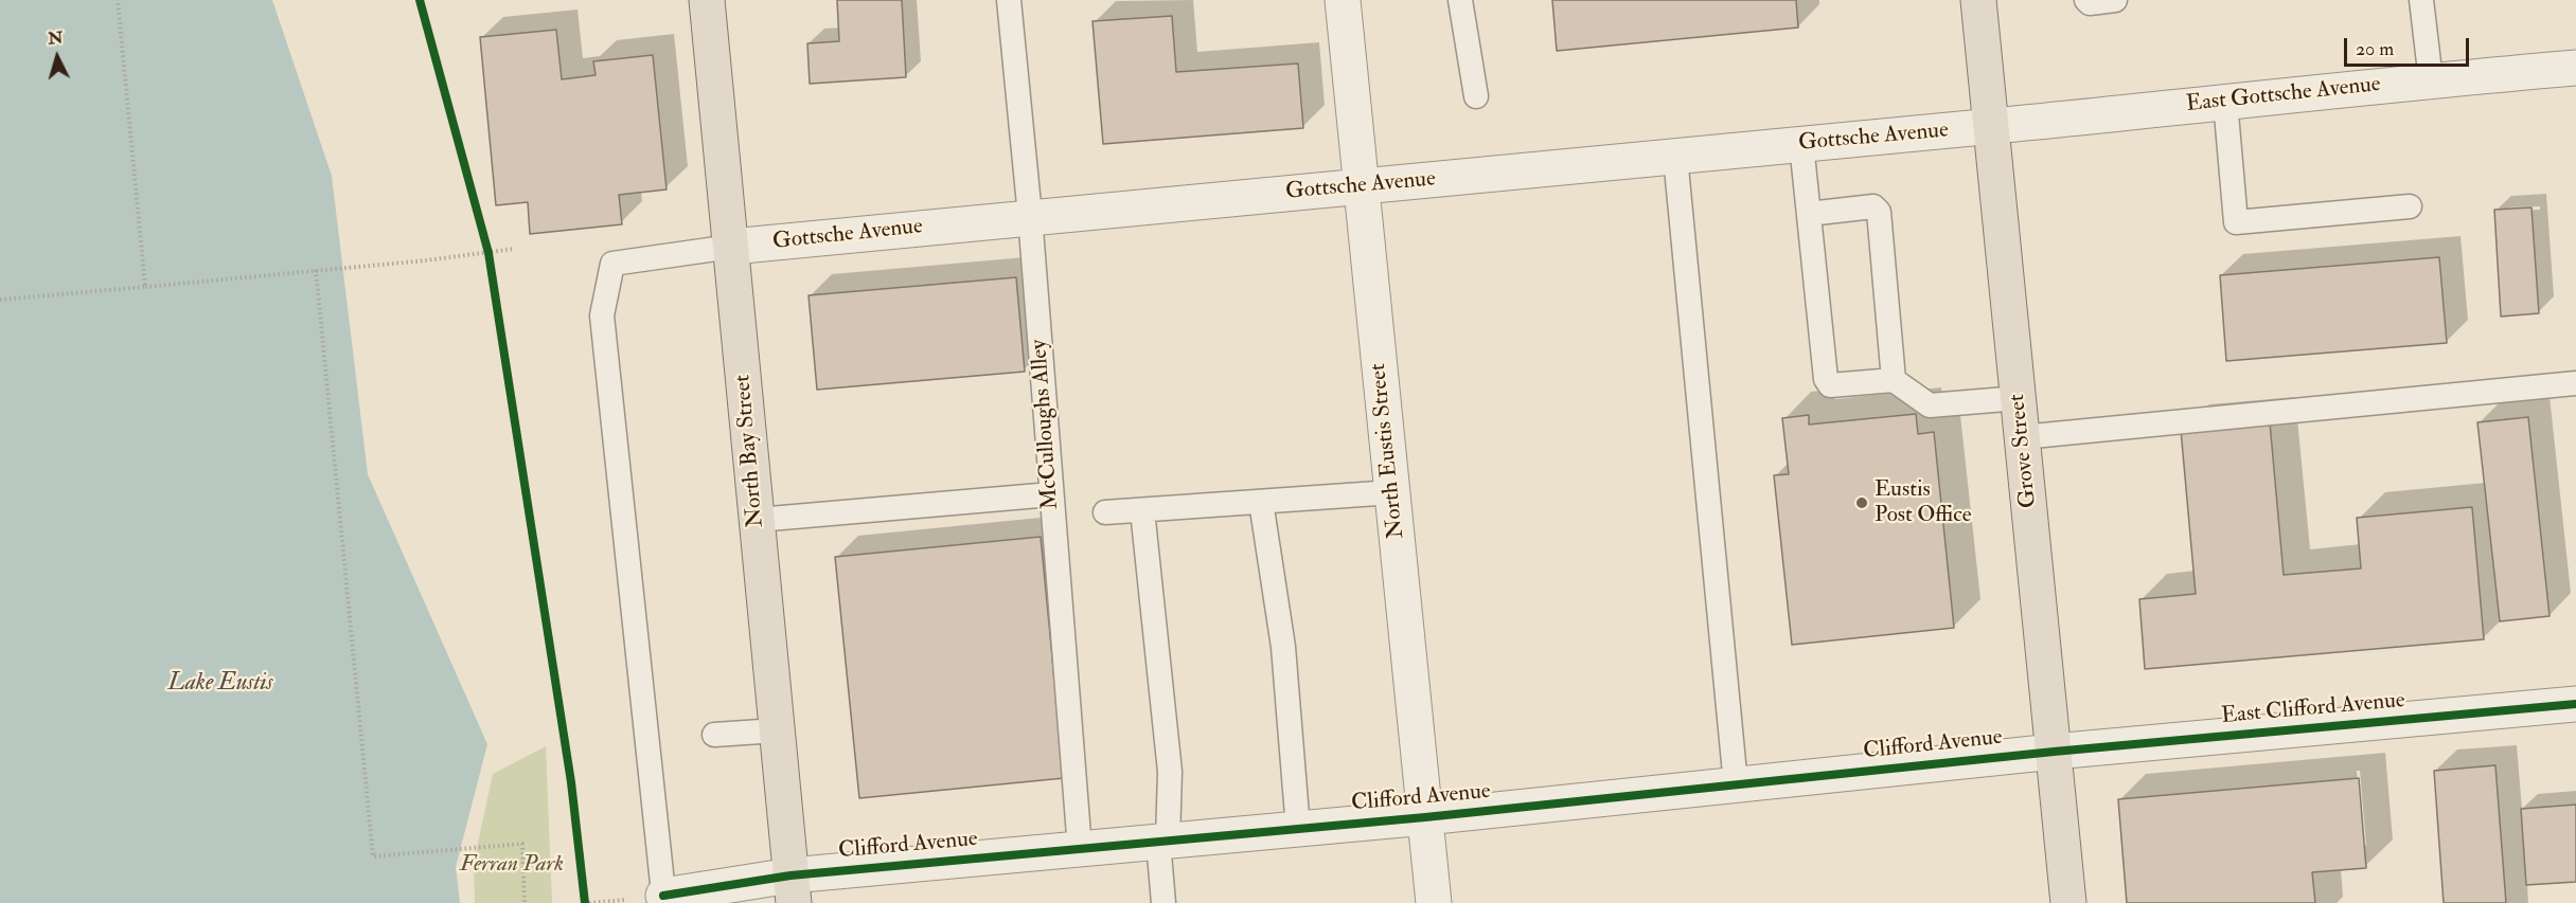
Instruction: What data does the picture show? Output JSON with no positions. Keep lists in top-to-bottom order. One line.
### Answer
{"streets":{"main road":["North Bay Street","Grove Street"],"street":["East Gottsche Avenue","Gottsche Avenue","North Eustis Street","East Clifford Avenue","Clifford Avenue"],"lane":["McCulloughs Alley"]},"crossings":[["East Gottsche Avenue","Gottsche Avenue"],["East Gottsche Avenue","Grove Street"],["Gottsche Avenue","McCulloughs Alley"],["Gottsche Avenue","North Bay Street"],["Gottsche Avenue","North Eustis Street"],["Gottsche Avenue","Grove Street"],["McCulloughs Alley","Clifford Avenue"],["North Bay Street","Clifford Avenue"],["North Eustis Street","Clifford Avenue"],["Grove Street","East Clifford Avenue"],["Grove Street","Clifford Avenue"],["East Clifford Avenue","Clifford Avenue"]],"water":["Lake Eustis"],"parks":["Ferran Park"],"places":["Eustis Post Office"],"scale_bar":"20 m","north":"top"}
